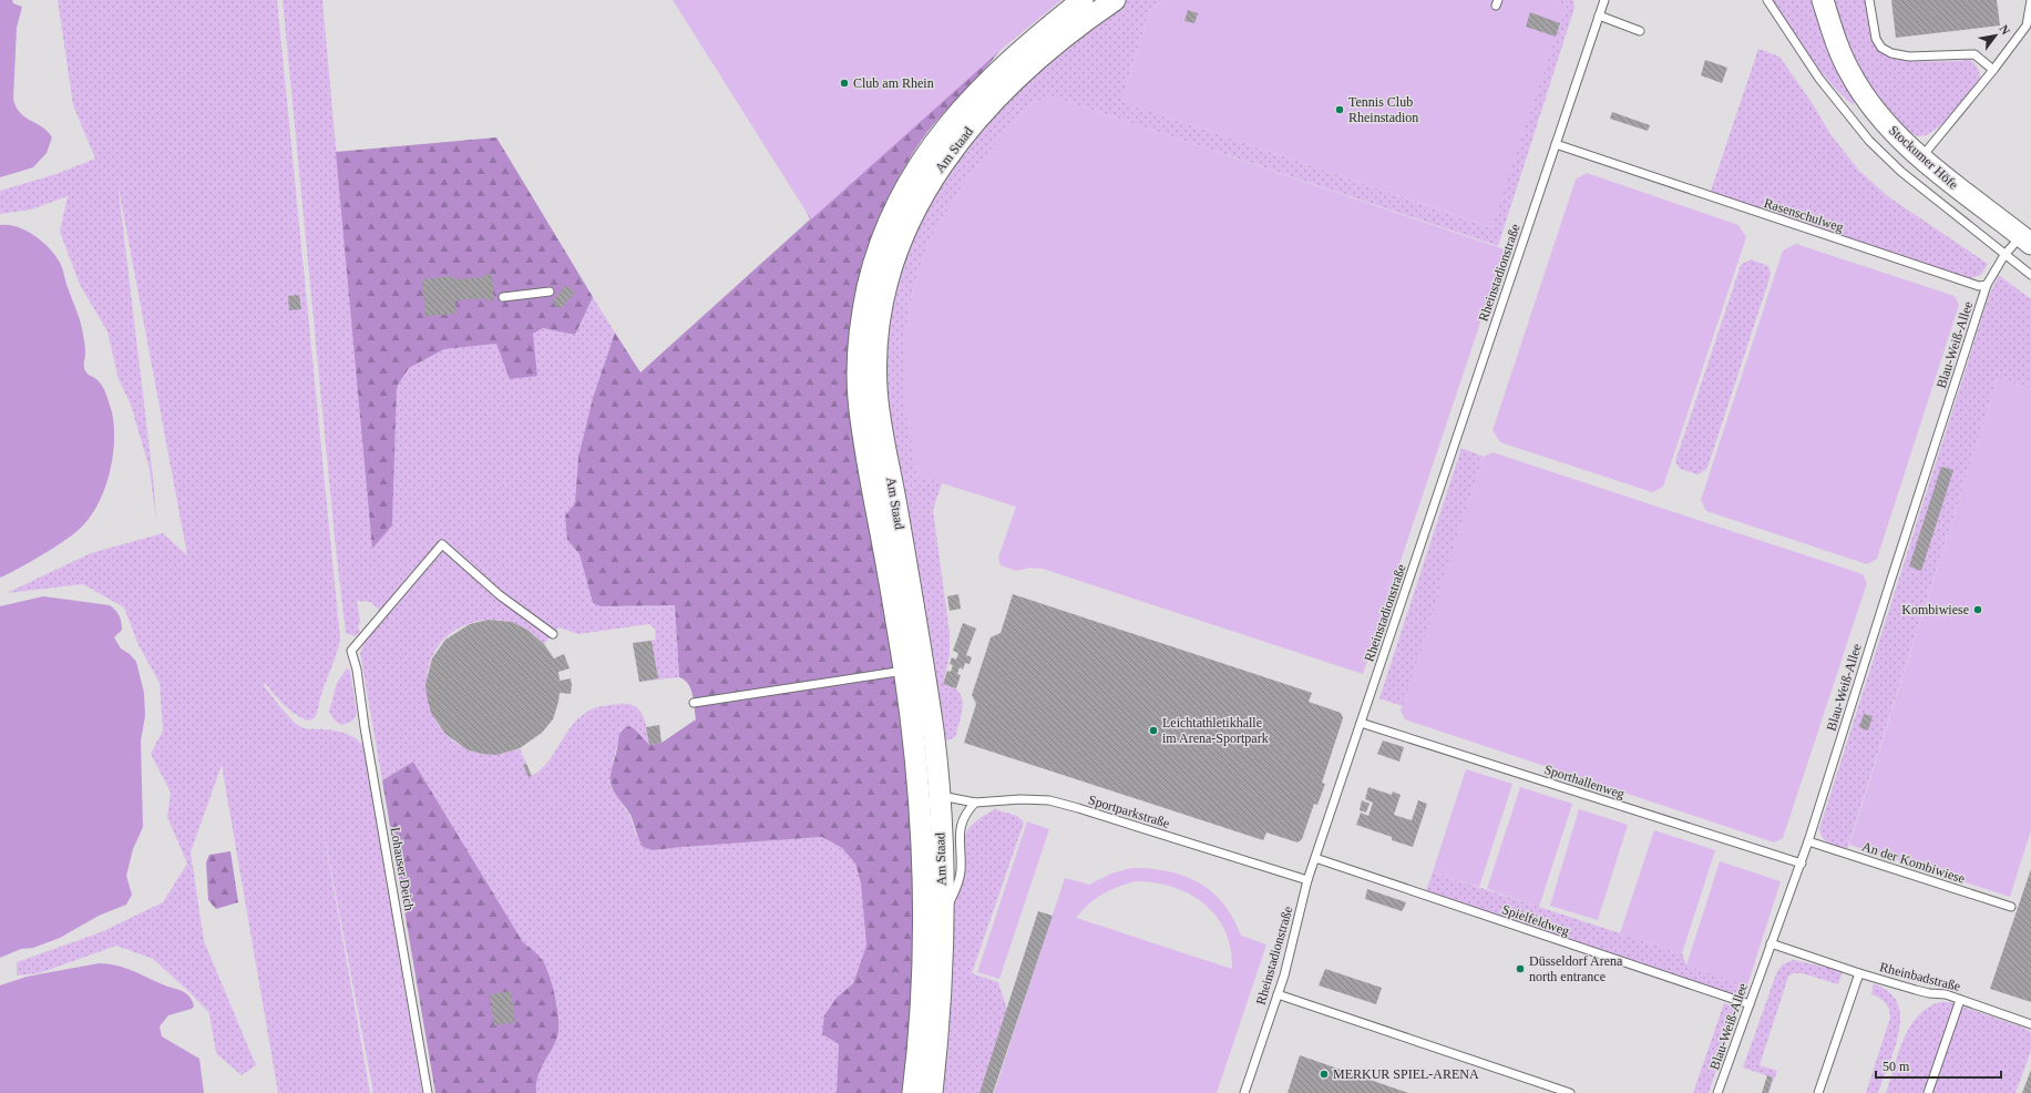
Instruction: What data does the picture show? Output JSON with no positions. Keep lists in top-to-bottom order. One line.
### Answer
{"streets":{"street":["Am Staad","Stockumer Höfe"],"lane":["Rasenschulweg","Rheinstadionstraße","Blau-Weiß-Allee","Sporthallenweg","Sportparkstraße","An der Kombiwiese","Lohauser Deich","Spielfeldweg","Rheinbadstraße"]},"crossings":[["Am Staad","Sportparkstraße"],["Rasenschulweg","Rheinstadionstraße"],["Rasenschulweg","Blau-Weiß-Allee"],["Rheinstadionstraße","Sporthallenweg"],["Rheinstadionstraße","Sportparkstraße"],["Rheinstadionstraße","Spielfeldweg"],["Blau-Weiß-Allee","Sporthallenweg"],["Blau-Weiß-Allee","An der Kombiwiese"],["Blau-Weiß-Allee","Spielfeldweg"],["Blau-Weiß-Allee","Rheinbadstraße"]],"places":["Club am Rhein","Tennis Club Rheinstadion","Kombiwiese","Leichtathletikhalle im Arena-Sportpark","Düsseldorf Arena north entrance","MERKUR SPIEL-ARENA"],"scale_bar":"50 m","north":"top right"}
